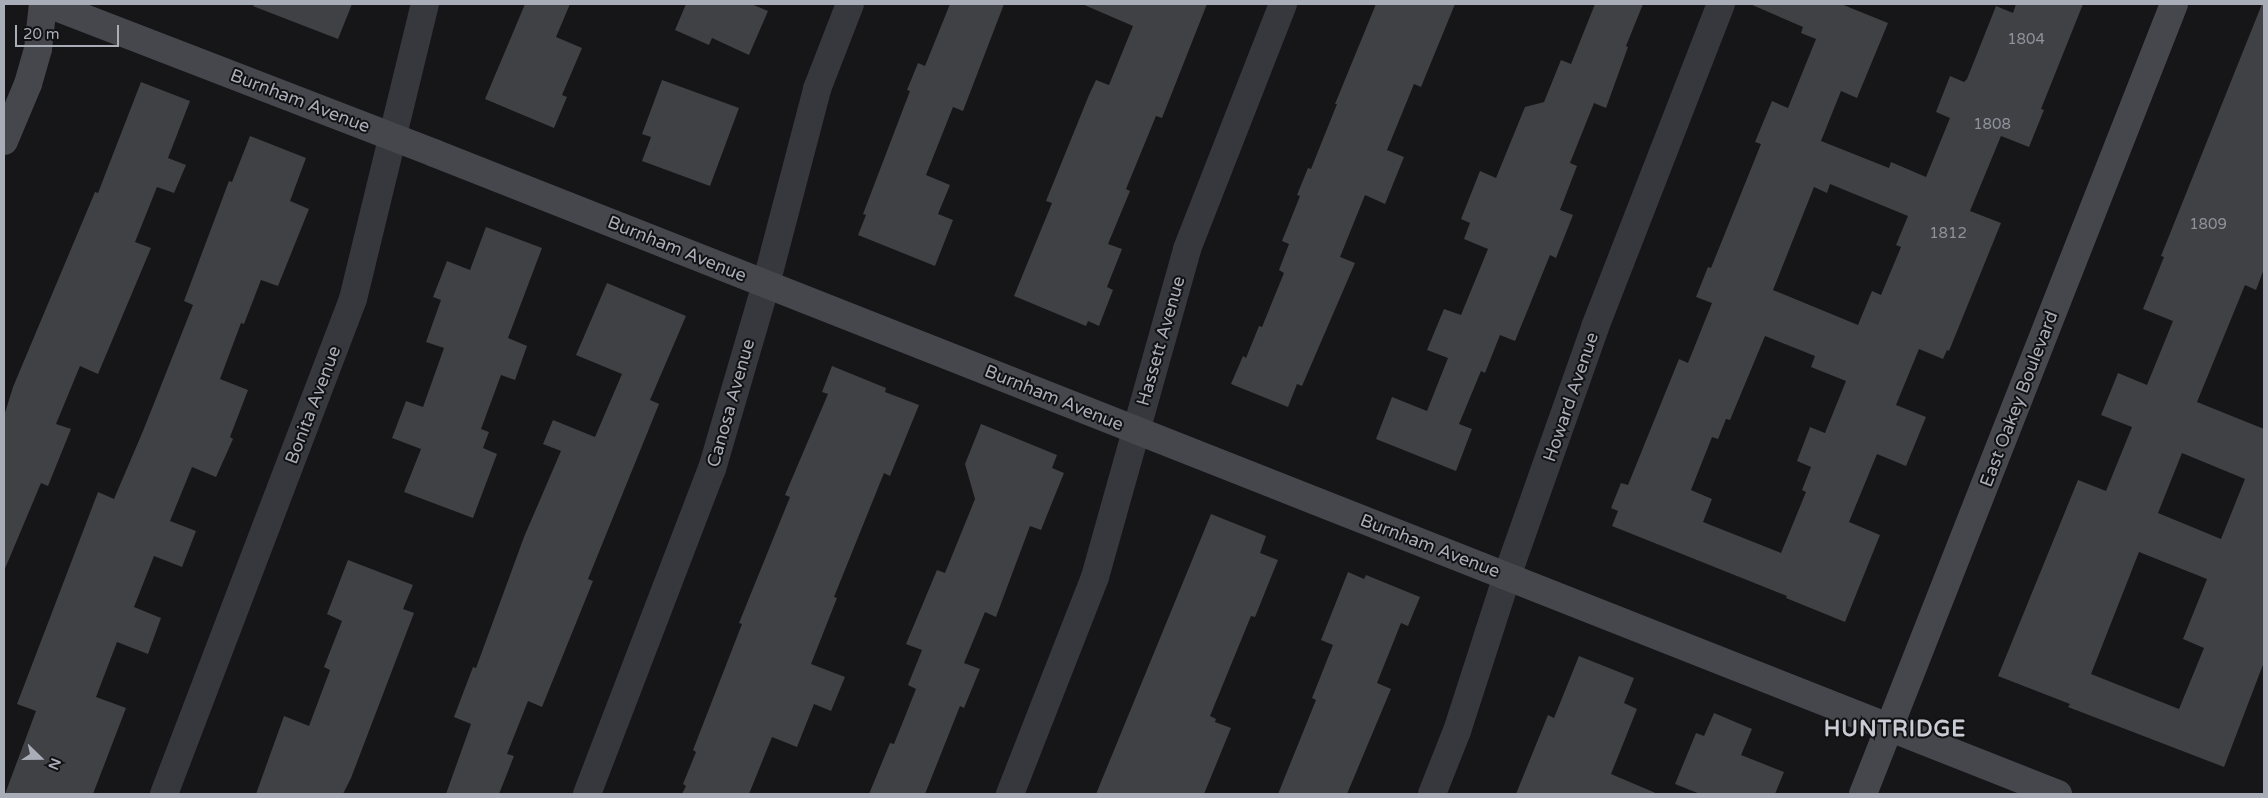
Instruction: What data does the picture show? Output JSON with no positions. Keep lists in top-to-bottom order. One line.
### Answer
{"streets":{"street":["Burnham Avenue","Hassett Avenue","Howard Avenue","East Oakey Boulevard","Canosa Avenue","Bonita Avenue"]},"crossings":[["Burnham Avenue","Hassett Avenue"],["Burnham Avenue","Howard Avenue"],["Burnham Avenue","East Oakey Boulevard"],["Burnham Avenue","Canosa Avenue"],["Burnham Avenue","Bonita Avenue"]],"districts":["HUNTRIDGE"],"house_numbers":["1804","1808","1809","1812"],"scale_bar":"20 m","north":"right"}
